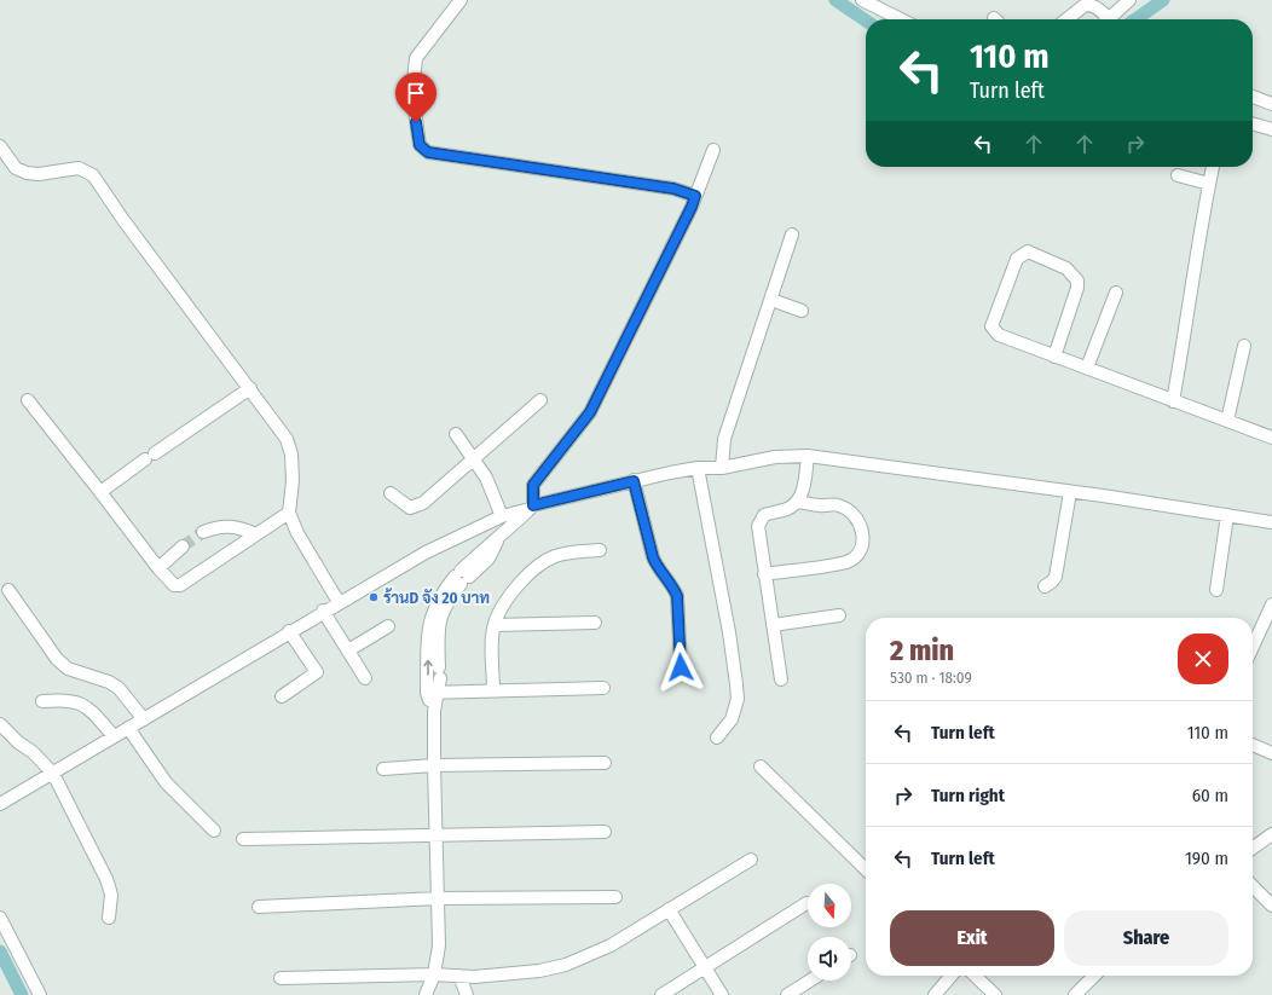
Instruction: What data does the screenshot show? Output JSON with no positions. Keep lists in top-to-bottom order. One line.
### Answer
{"places":["ร้านD จัง 20 บาท"],"north":"bottom","page":{"turn":["110 m","Turn left"],"heading":["2 min","530 m · 18:09"],"list":[{"name":"Turn left","value":"110 m"},{"name":"Turn right","value":"60 m"},{"name":"Turn left","value":"190 m"}],"buttons":["Exit","Share"]}}
